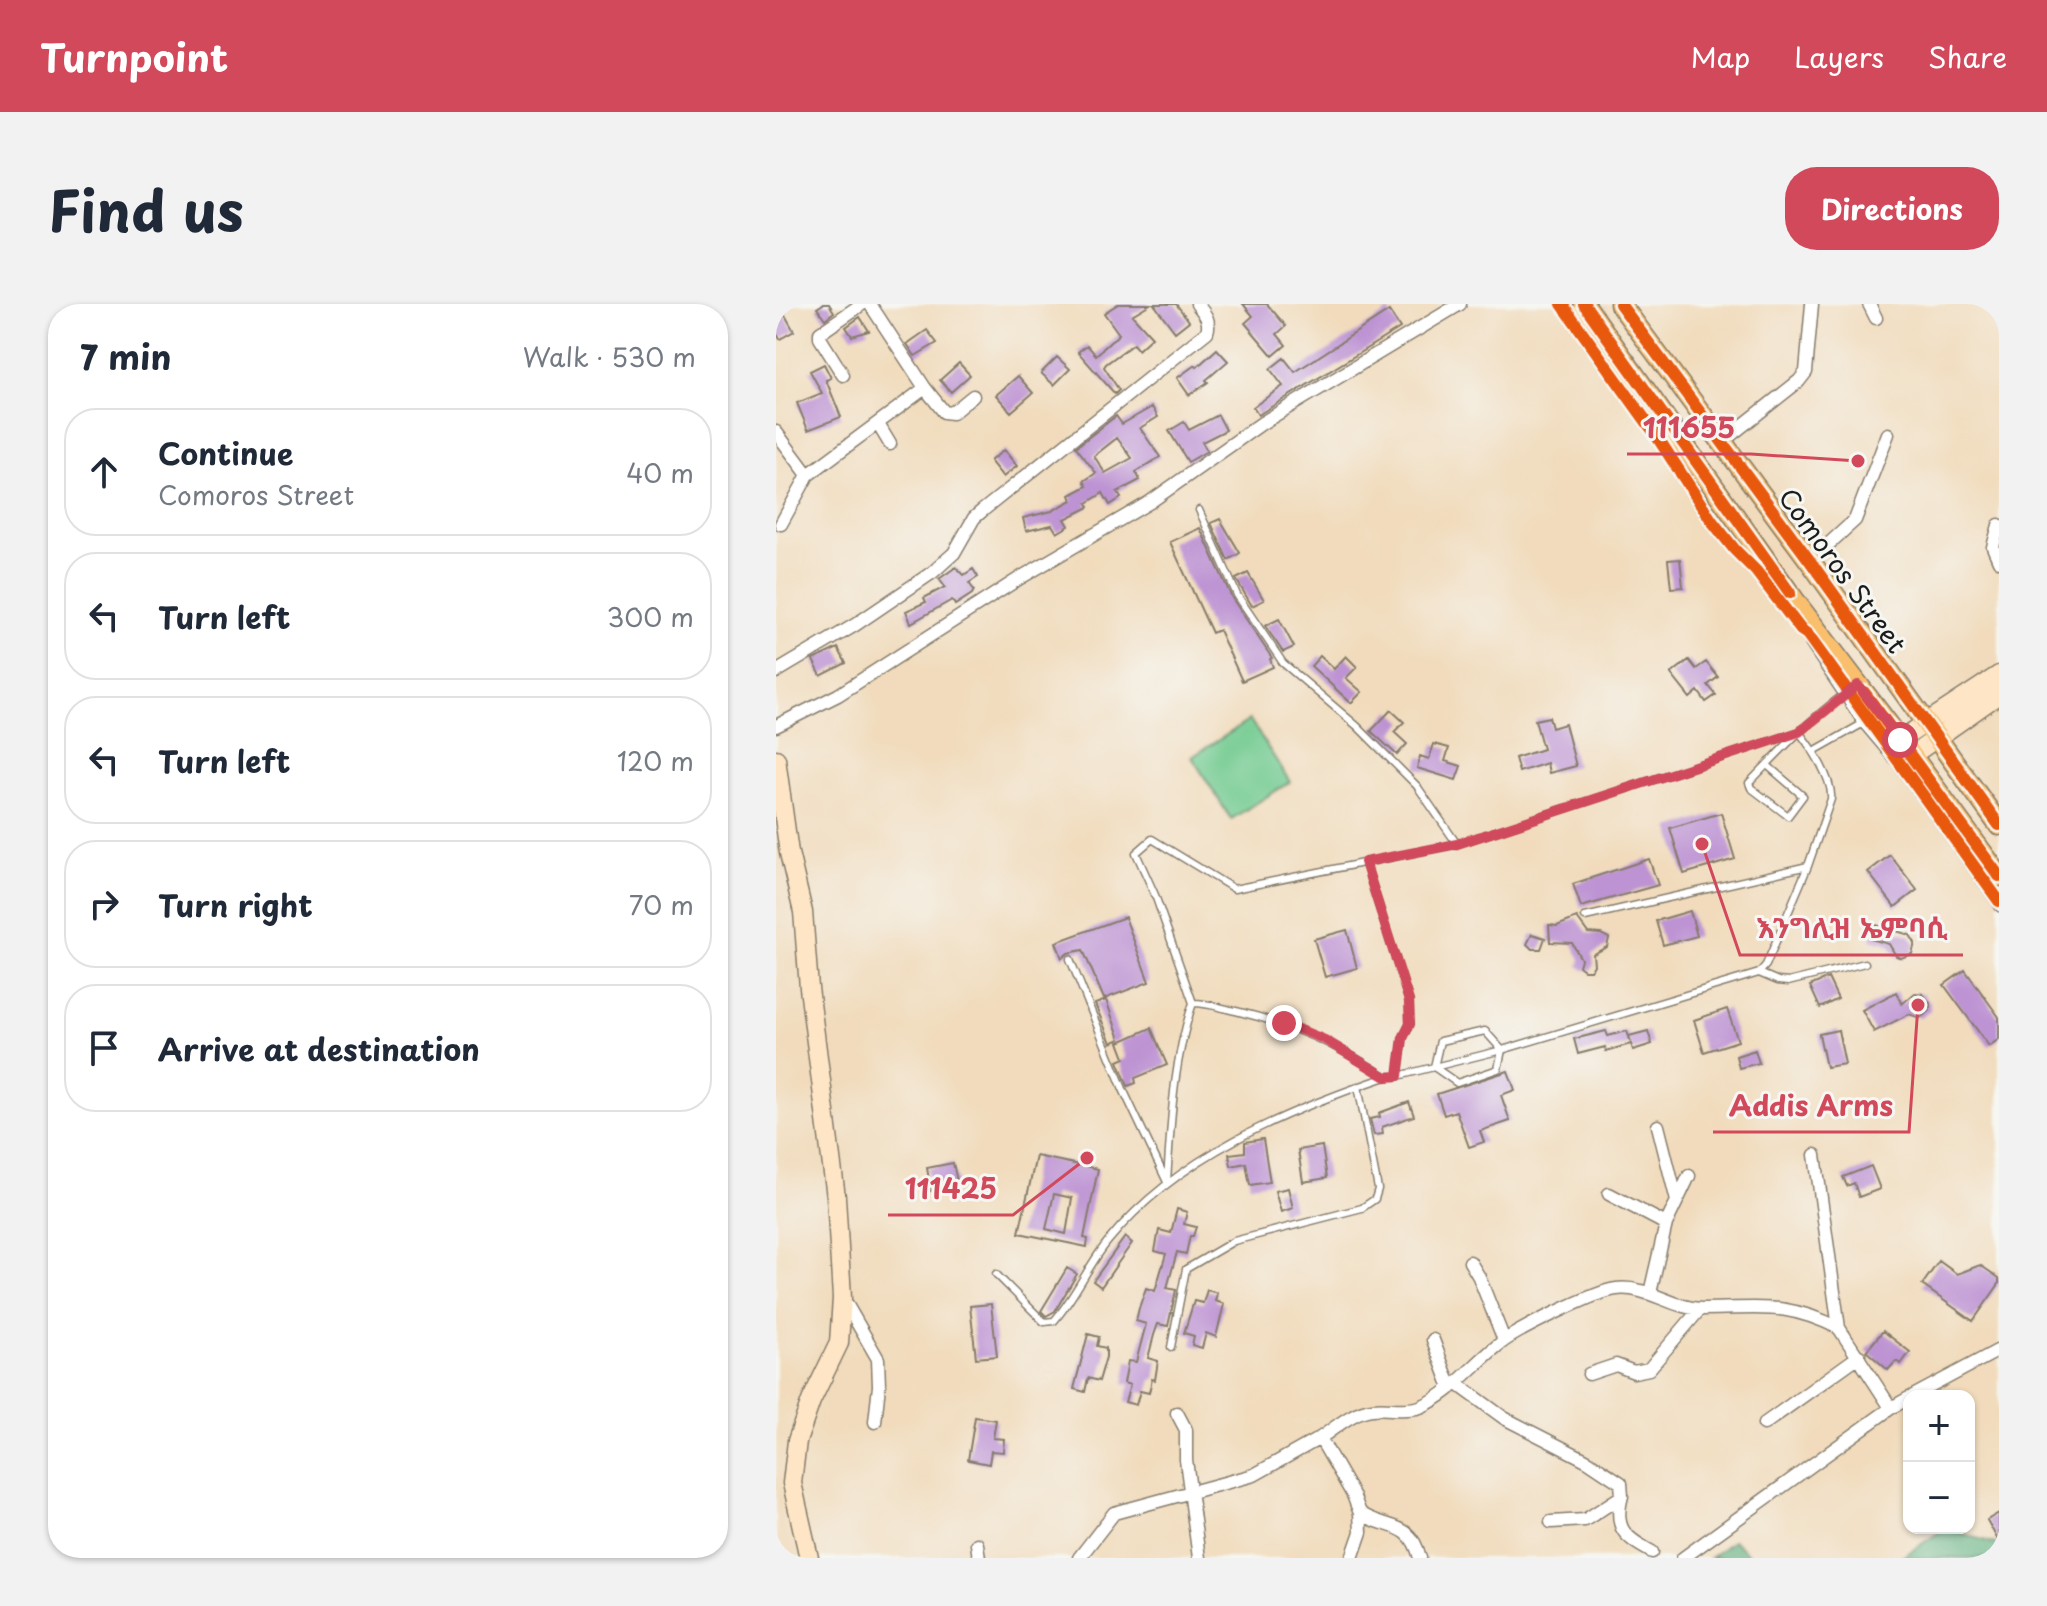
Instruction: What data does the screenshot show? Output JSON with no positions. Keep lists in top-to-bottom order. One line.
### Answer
{"streets":{"main road":["Comoros Street"]},"places":["111655","እንግሊዝ ኤምባሲ","Addis Arms","111425"],"page":{"header":"Turnpoint","nav":["Map","Layers","Share"],"title":"Find us","buttons":"Directions","heading":["7 min","Walk · 530 m"],"list":[["Continue","Comoros Street","40 m"],["Turn left","300 m"],["Turn left","120 m"],["Turn right","70 m"],"Arrive at destination"],"map_buttons":["+","−"]}}
